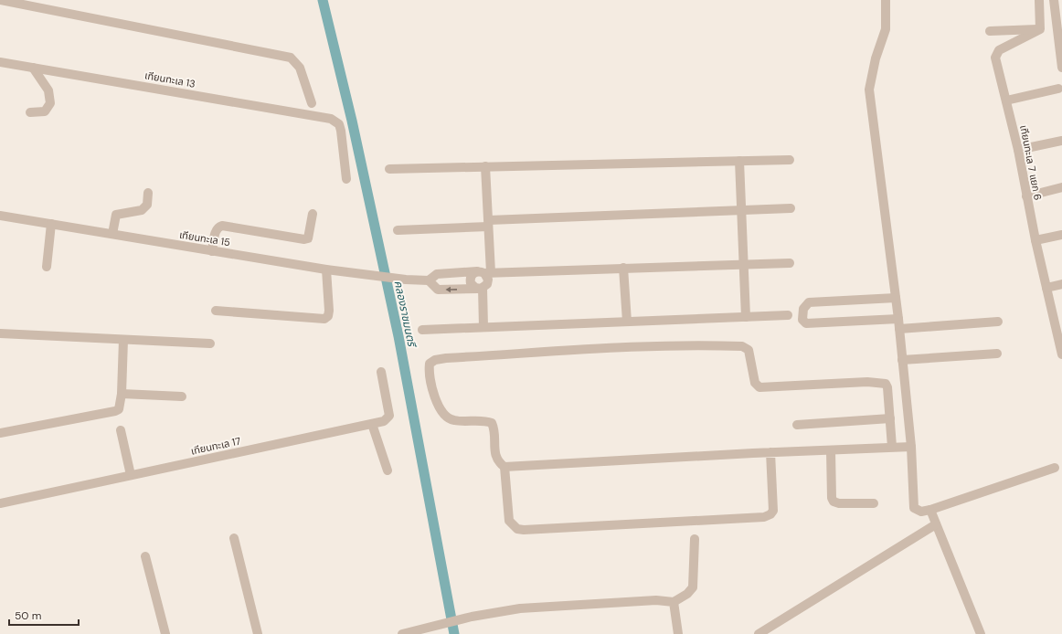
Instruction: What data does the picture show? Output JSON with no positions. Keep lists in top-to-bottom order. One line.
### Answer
{"streets":{"street":["เทียนทะเล 13","เทียนทะเล 7 แยก 6","เทียนทะเล 15","เทียนทะเล 17"]},"water":["คลองราชมนตรี"],"scale_bar":"50 m"}
